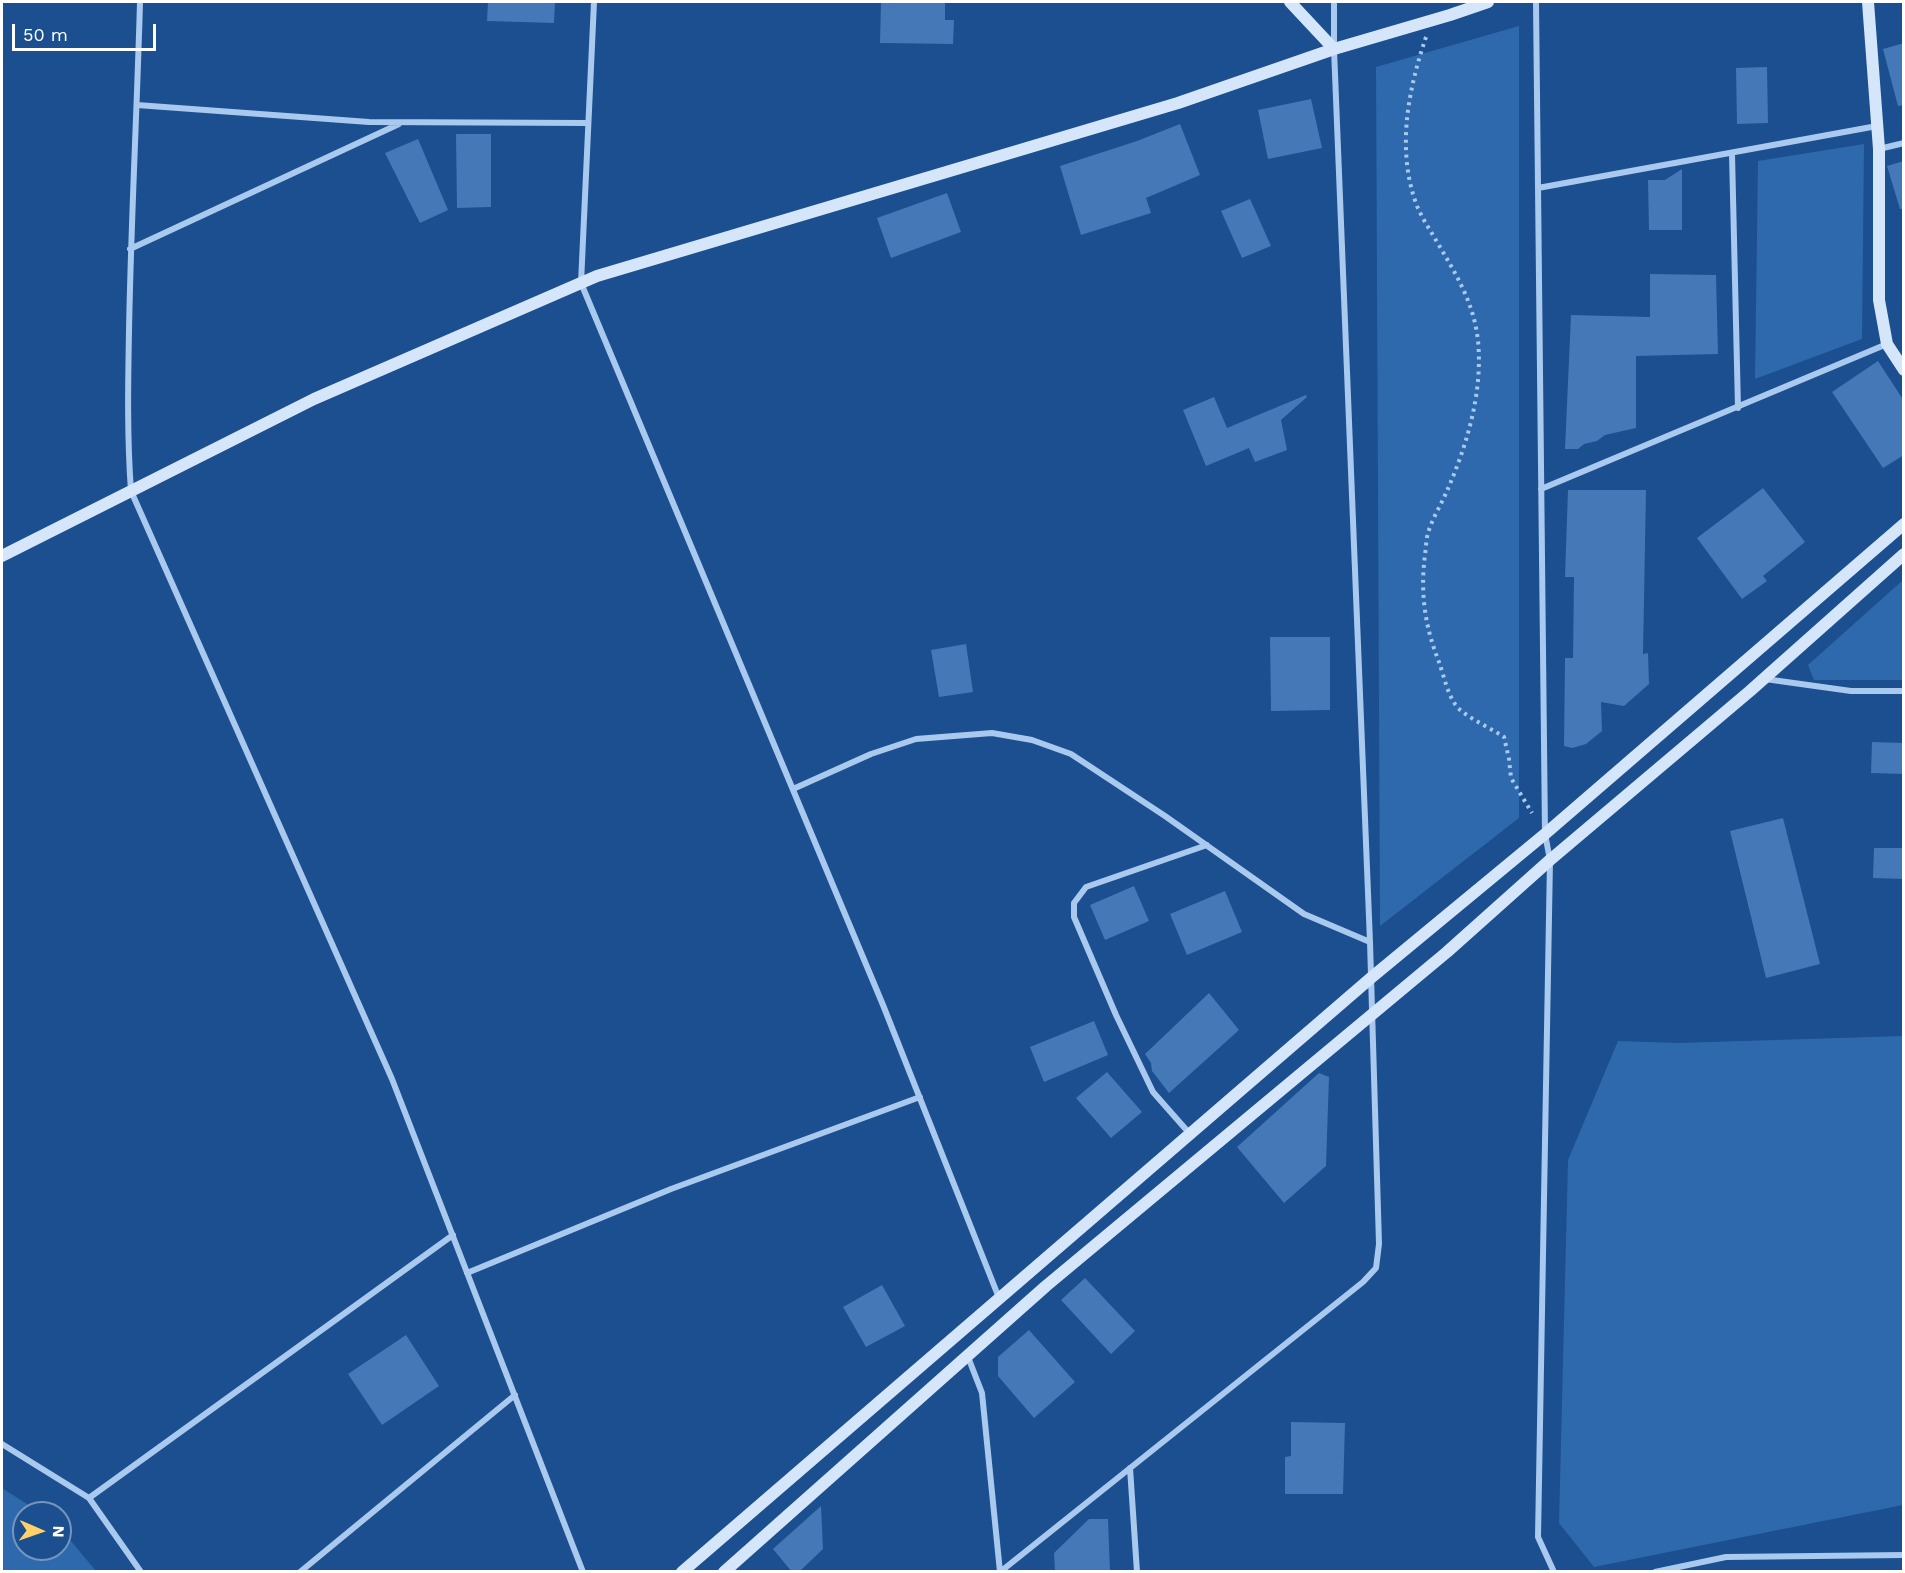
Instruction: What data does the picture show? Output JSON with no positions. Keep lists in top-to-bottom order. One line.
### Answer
{"scale_bar":"50 m","north":"right"}
